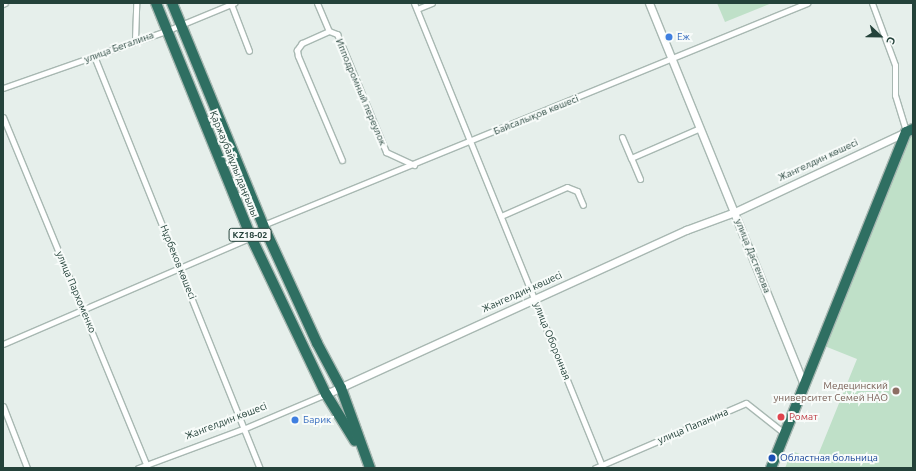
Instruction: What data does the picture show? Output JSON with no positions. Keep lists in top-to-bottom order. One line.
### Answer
{"streets":{"highway":["Қаржаубайұлы даңғылы","KZ18-02"],"street":["улица Бегалина","Ипподромный переулок","Байсалықов көшесі","Жангелдин көшесі","улица Дастенова","Нұрбеков көшесі","улица Пархоменко","улица Оборонная","улица Папанина"]},"crossings":[["улица Бегалина","Қаржаубайұлы даңғылы"],["улица Бегалина","Нұрбеков көшесі"],["Ипподромный переулок","Байсалықов көшесі"],["Байсалықов көшесі","Қаржаубайұлы даңғылы"],["Байсалықов көшесі","улица Дастенова"],["Байсалықов көшесі","улица Оборонная"],["Жангелдин көшесі","Қаржаубайұлы даңғылы"],["Жангелдин көшесі","улица Дастенова"],["Жангелдин көшесі","Нұрбеков көшесі"],["Жангелдин көшесі","улица Пархоменко"],["Жангелдин көшесі","улица Оборонная"],["улица Оборонная","улица Папанина"]],"places":["Еж","Медецинский университет Семей НАО","Ромат","Барик","Областная больница"],"north":"right"}
